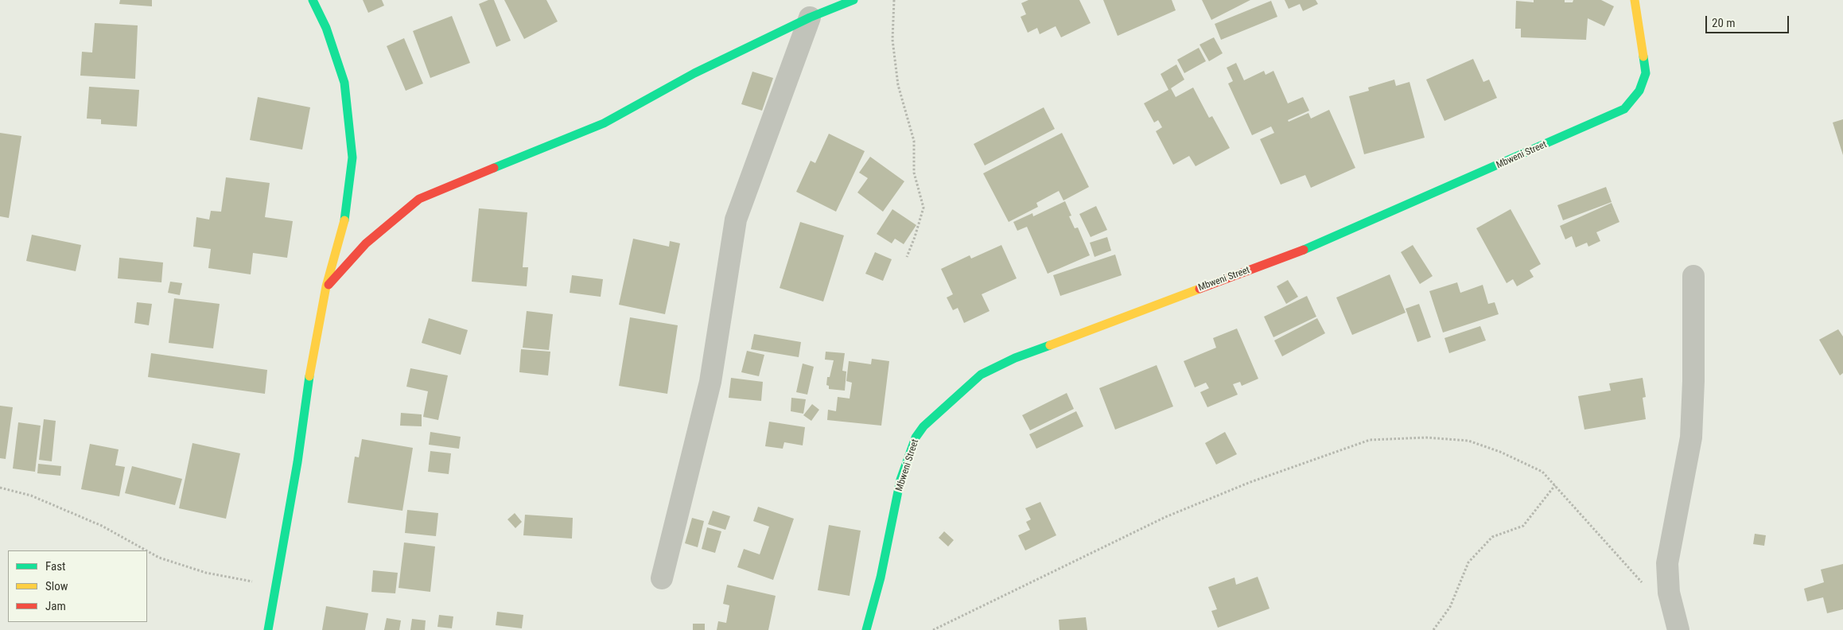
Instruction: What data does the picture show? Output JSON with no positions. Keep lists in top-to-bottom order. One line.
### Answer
{"streets":{"street":["Mbweni Street"]},"legend":["Fast","Slow","Jam"],"scale_bar":"20 m"}
